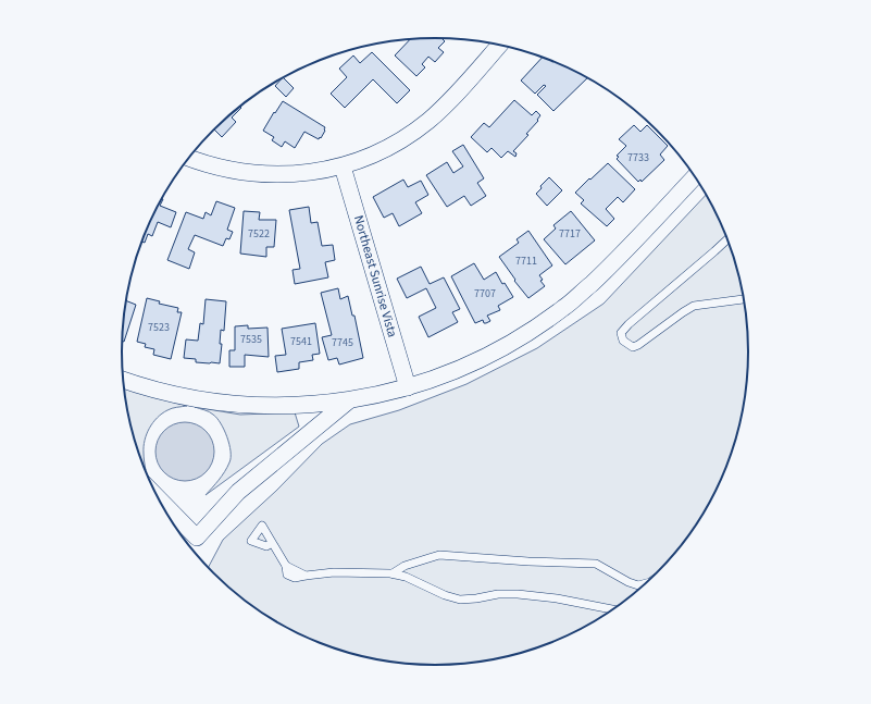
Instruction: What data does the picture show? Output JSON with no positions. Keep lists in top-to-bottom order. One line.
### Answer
{"streets":{"street":["Northeast Sunrise Vista"]},"house_numbers":["7733","7522","7717","7711","7707","7523","7535","7541","7745"]}
